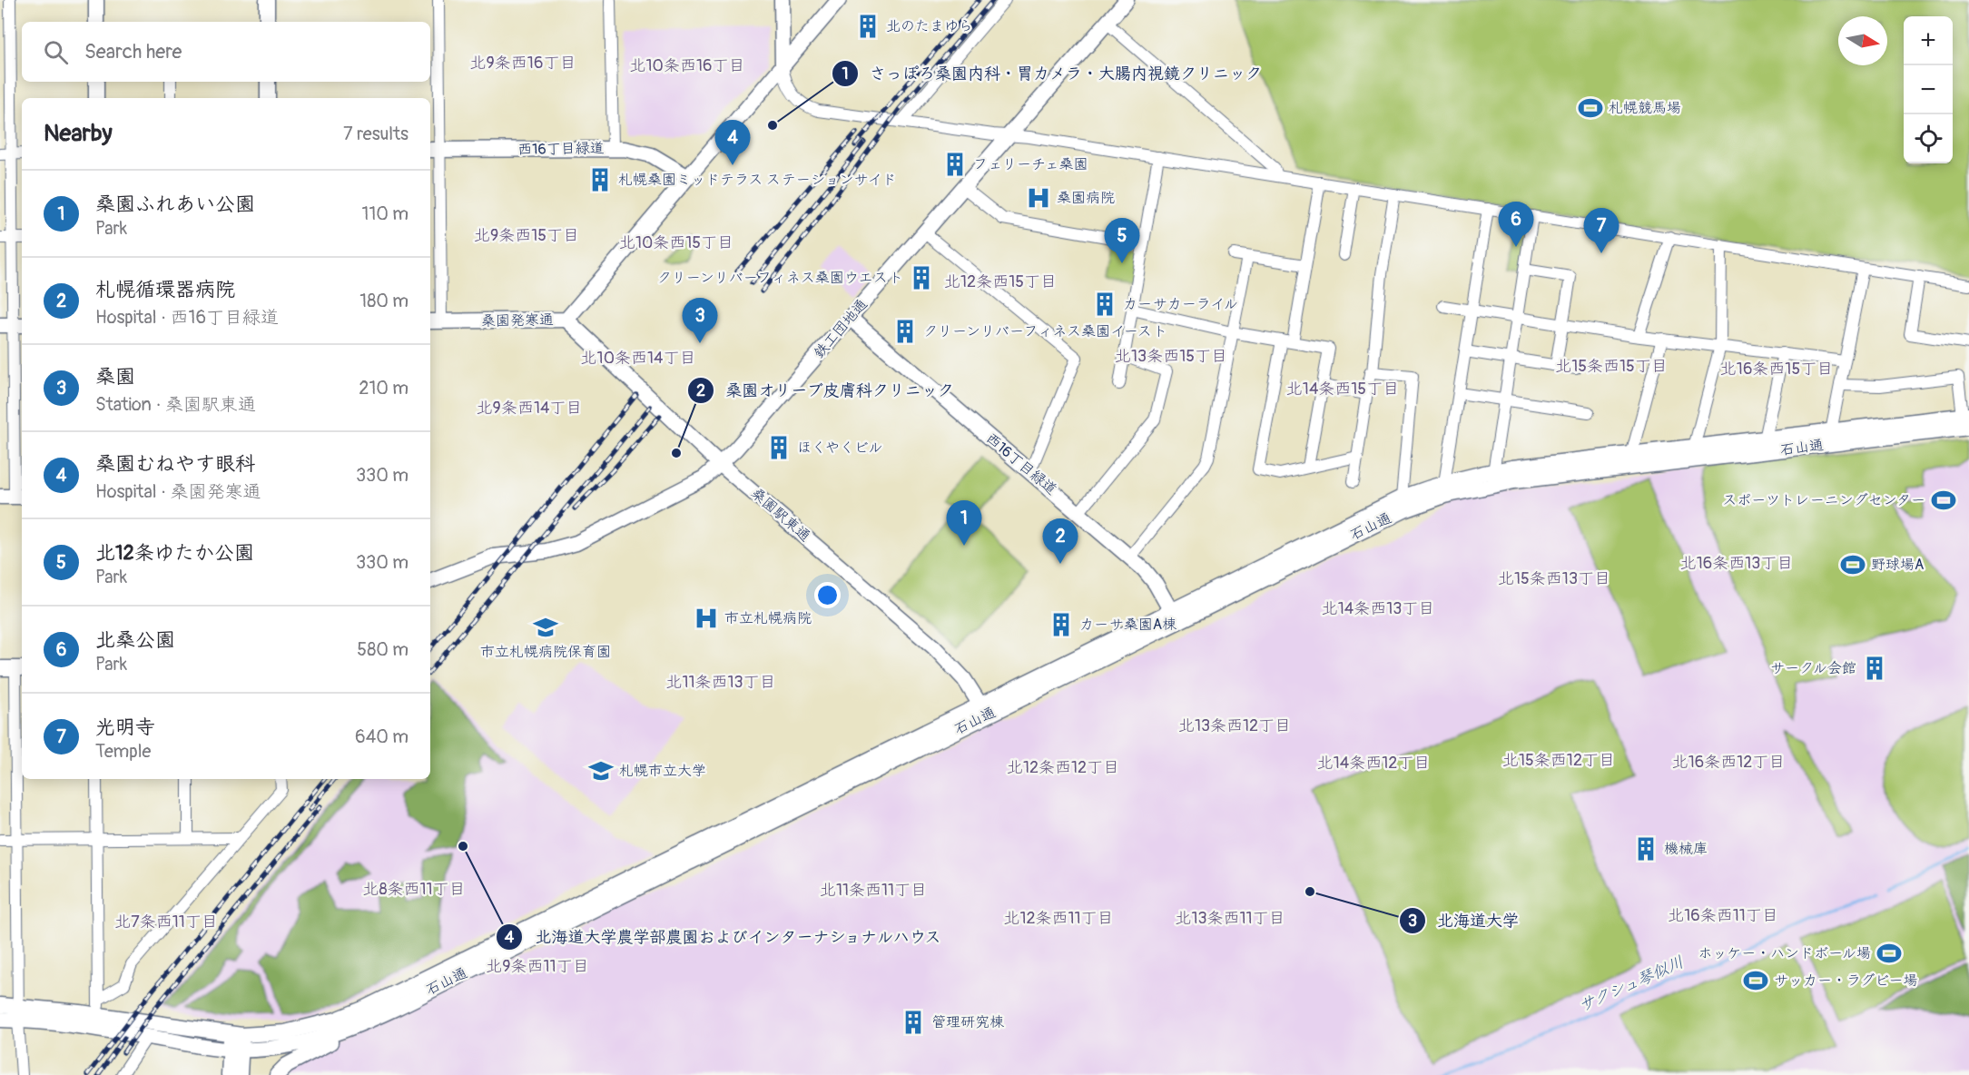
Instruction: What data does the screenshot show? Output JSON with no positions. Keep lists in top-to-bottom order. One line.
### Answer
{"streets":{"main road":["西16丁目緑道","桑園発寒通","鉄工団地通","石山通","桑園駅東通"]},"crossings":[["西16丁目緑道","桑園発寒通"],["西16丁目緑道","鉄工団地通"],["西16丁目緑道","石山通"],["桑園発寒通","桑園駅東通"],["鉄工団地通","桑園駅東通"],["石山通","桑園駅東通"]],"districts":["北9条西16丁目","北10条西16丁目","北9条西15丁目","北10条西15丁目","北12条西15丁目","北13条西15丁目","北10条西14丁目","北15条西15丁目","北16条西15丁目","北14条西15丁目","北9条西14丁目","北16条西13丁目","北15条西13丁目","北14条西13丁目","北11条西13丁目","北13条西12丁目","北15条西12丁目","北16条西12丁目","北14条西12丁目","北12条西12丁目","北8条西11丁目","北11条西11丁目","北16条西11丁目","北12条西11丁目","北13条西11丁目","北7条西11丁目","北9条西11丁目"],"water":["サクシュ琴似川"],"places":{"building":["北のたまゆら","フェリーチェ桑園","札幌桑園ミッドテラス ステーションサイド","クリーンリバーフィネス桑園ウエスト","カーサカーライル","クリーンリバーフィネス桑園イースト","ほくやくビル","カーサ桑園A棟","サークル会館","機械庫","管理研究棟"],"sports":["札幌競馬場","スポーツトレーニングセンター","野球場A","ホッケー・ハンドボール場","サッカー・ラグビー場"],"other":["さっぽろ桑園内科・胃カメラ・大腸内視鏡クリニック","桑園オリーブ皮膚科クリニック","北海道大学農学部農園およびインターナショナルハウス","北海道大学"],"hospital":["桑園病院","市立札幌病院"],"school or university":["市立札幌病院保育園","札幌市立大学"]},"north":"right","page":{"map_buttons":["+","−"],"search":"Search here","heading":["Nearby","7 results"],"pins":["4","6","7","5","3","1","2"],"list":[{"mark":"1","name":"桑園ふれあい公園","note":"Park","value":"110 m"},{"mark":"2","name":"札幌循環器病院","note":"Hospital · 西16丁目緑道","value":"180 m"},{"mark":"3","name":"桑園","note":"Station · 桑園駅東通","value":"210 m"},{"mark":"4","name":"桑園むねやす眼科","note":"Hospital · 桑園発寒通","value":"330 m"},{"mark":"5","name":"北12条ゆたか公園","note":"Park","value":"330 m"},{"mark":"6","name":"北桑公園","note":"Park","value":"580 m"},{"mark":"7","name":"光明寺","note":"Temple","value":"640 m"}]}}
